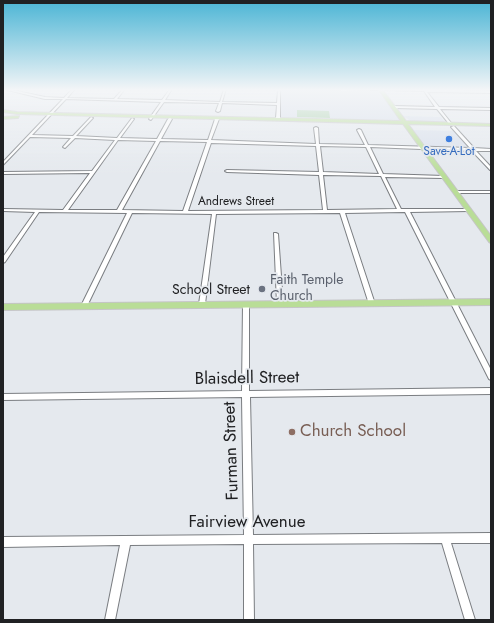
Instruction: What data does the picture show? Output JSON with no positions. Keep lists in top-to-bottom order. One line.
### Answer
{"streets":{"main road":["School Street"],"street":["Andrews Street","Blaisdell Street","Furman Street","Fairview Avenue"]},"crossings":[["School Street","Furman Street"],["Blaisdell Street","Furman Street"],["Furman Street","Fairview Avenue"]],"places":["Save-A-Lot","Faith Temple Church","Church School"]}
